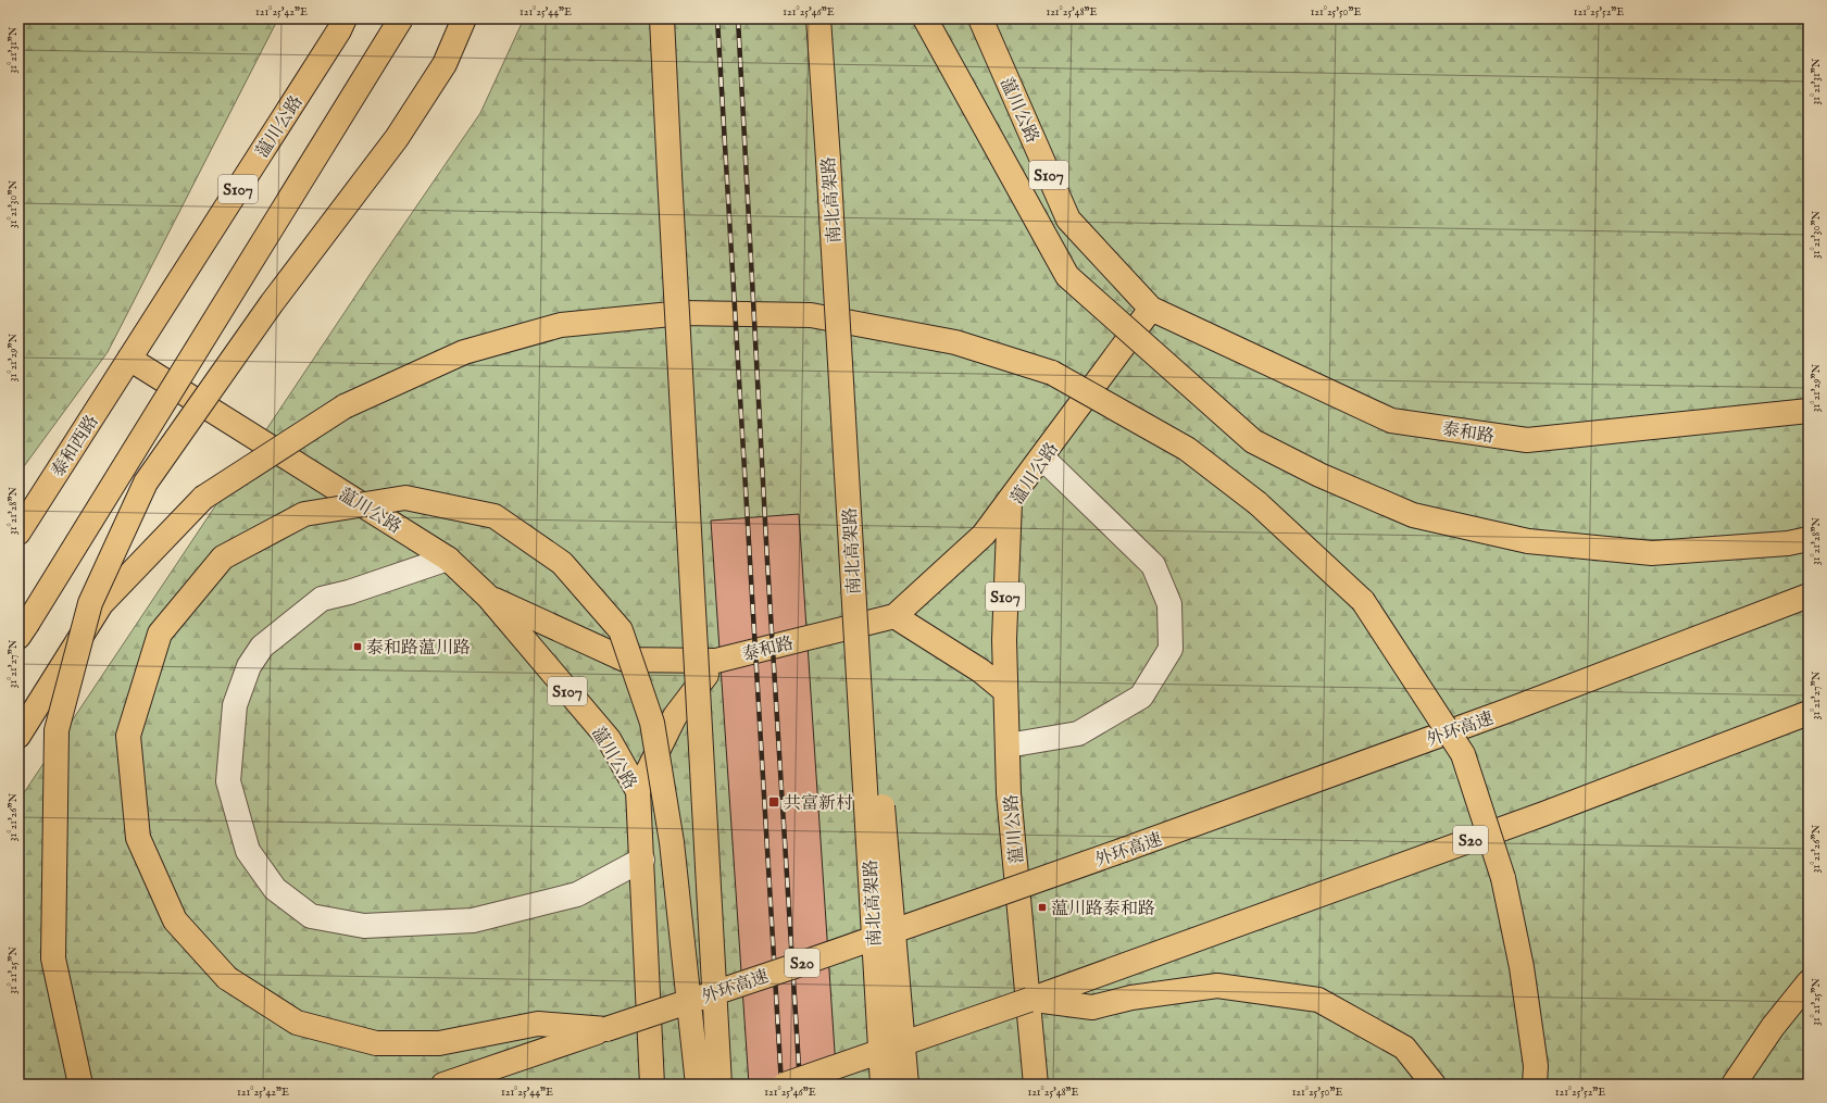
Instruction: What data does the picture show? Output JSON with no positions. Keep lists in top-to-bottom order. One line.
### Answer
{"streets":{"main road":["蕰川公路","S107","南北高架路","泰和路","泰和西路","外环高速","S20"]},"crossings":[["蕰川公路","S107"],["蕰川公路","泰和路"],["蕰川公路","泰和西路"],["S107","泰和路"]],"places":{"transit":["泰和路蕰川路","共富新村","蕰川路泰和路"]},"coordinates":["121°25'42\"E","121°25'44\"E","121°25'46\"E","121°25'48\"E","121°25'50\"E","121°25'52\"E","31°21'31\"N","31°21'30\"N","31°21'29\"N","31°21'28\"N","31°21'27\"N","31°21'26\"N","31°21'25\"N"]}
